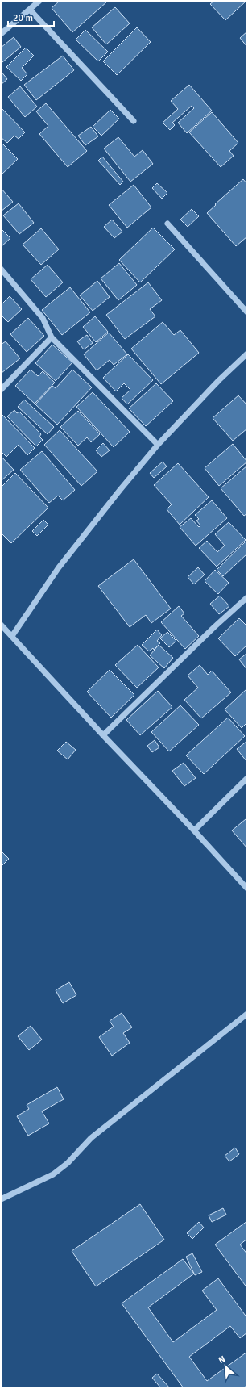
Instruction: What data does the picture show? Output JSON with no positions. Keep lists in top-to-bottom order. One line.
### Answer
{"scale_bar":"20 m","north":"top left"}
